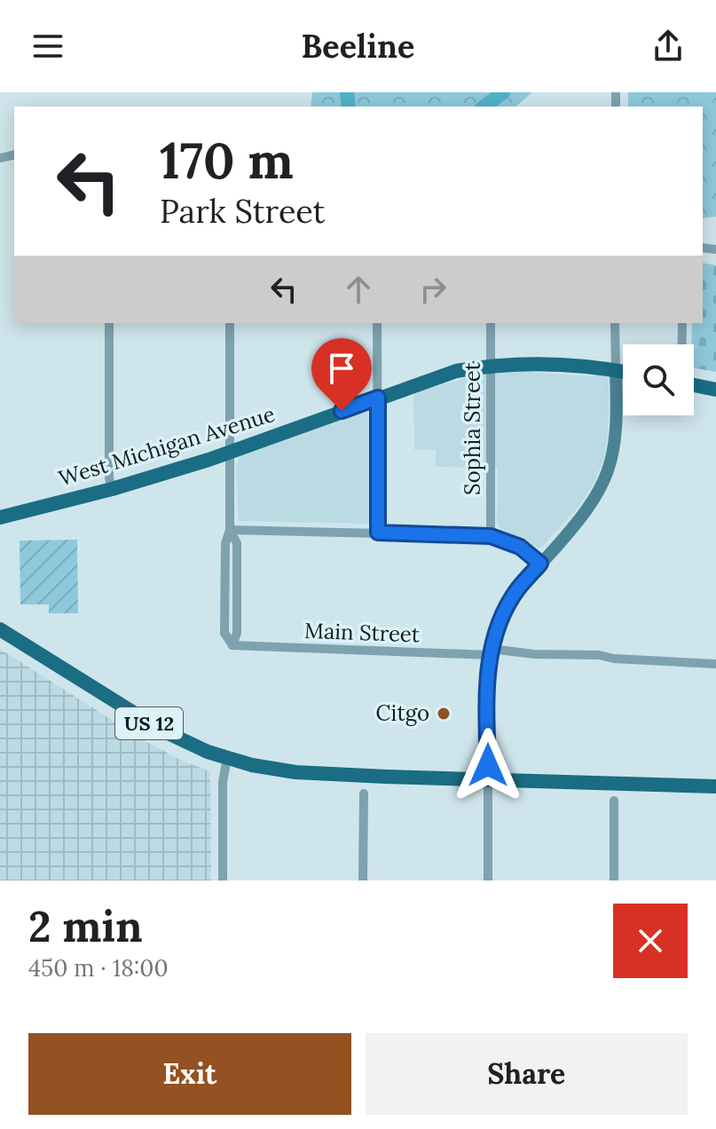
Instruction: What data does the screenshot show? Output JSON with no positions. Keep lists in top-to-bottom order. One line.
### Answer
{"streets":{"main road":["West Michigan Avenue","US 12"],"street":["Sophia Street","Main Street"]},"crossings":[["Sophia Street","West Michigan Avenue"]],"places":["Citgo"],"page":{"header":"Beeline","turn":["170 m","Park Street"],"heading":["2 min","450 m · 18:00"],"buttons":["Exit","Share"]}}
